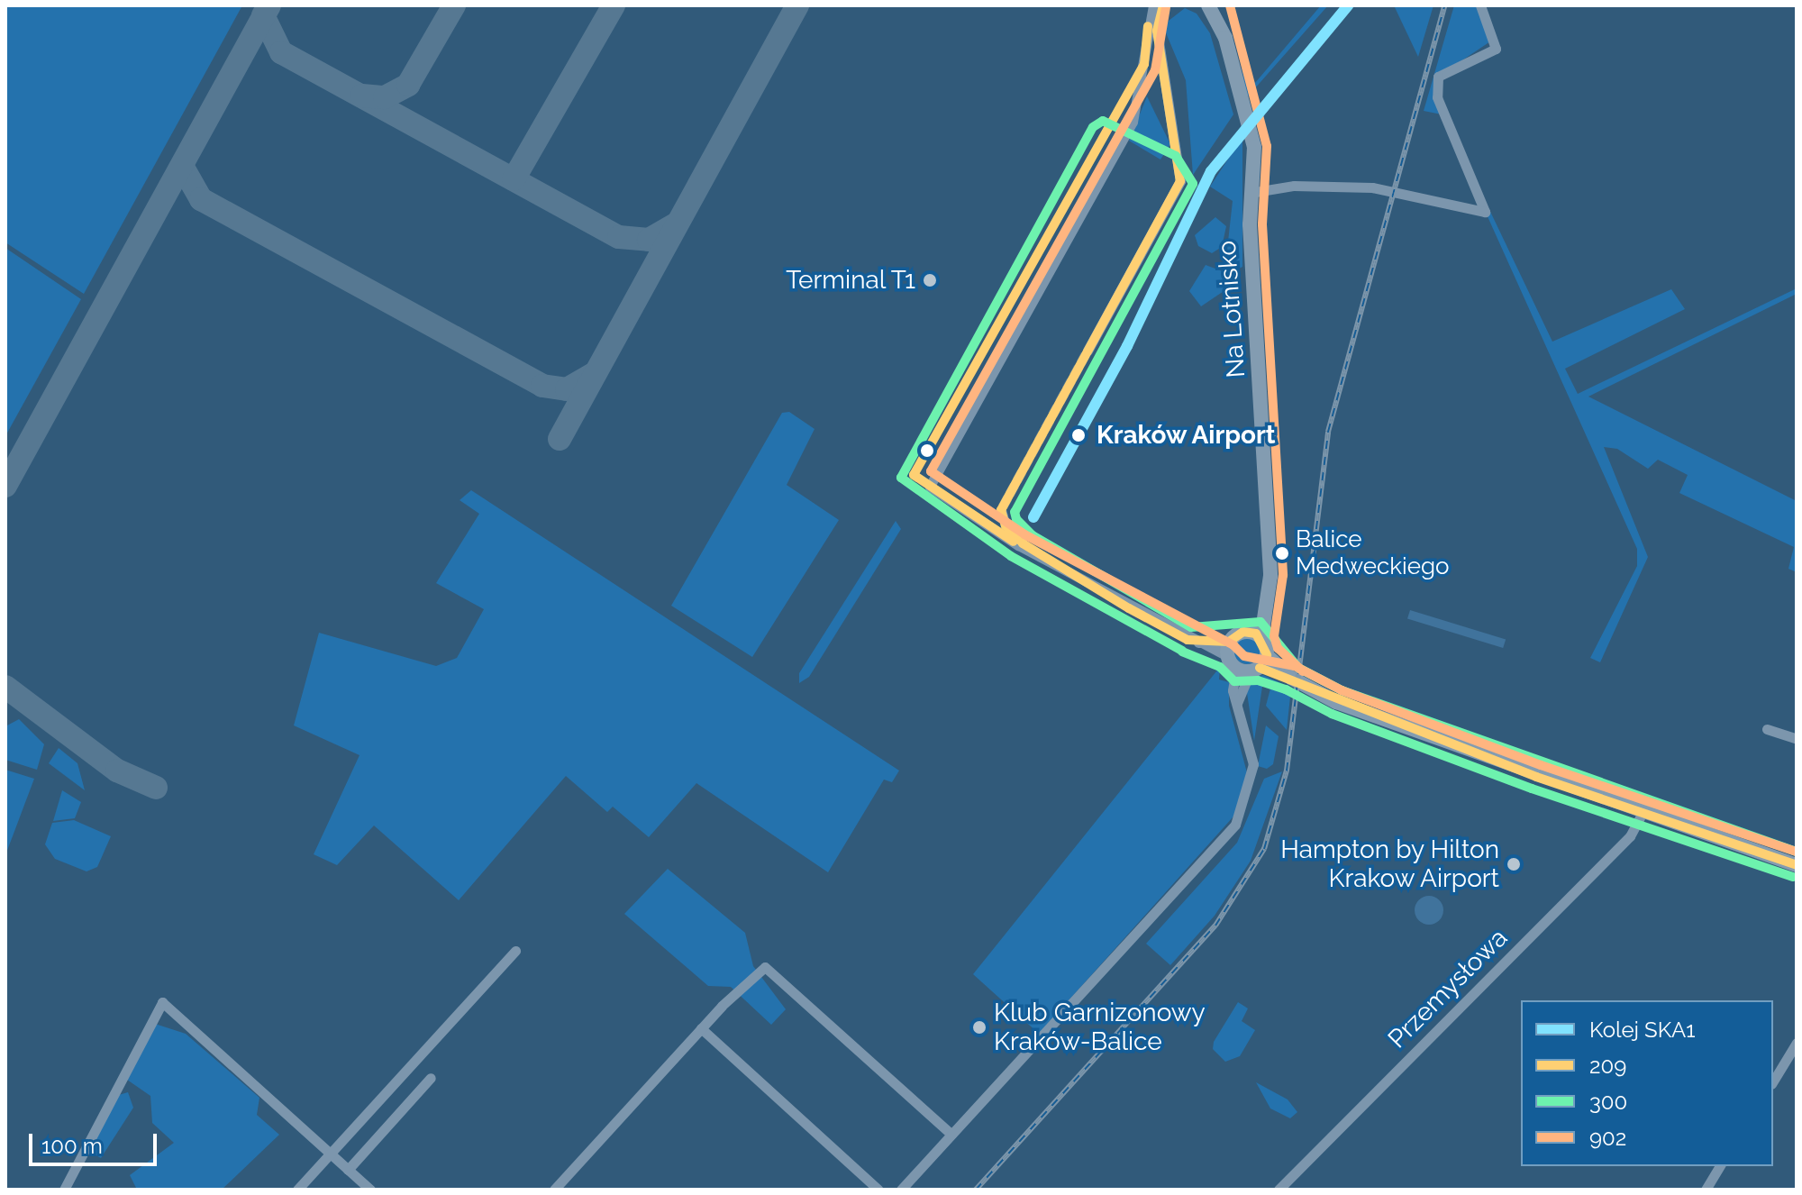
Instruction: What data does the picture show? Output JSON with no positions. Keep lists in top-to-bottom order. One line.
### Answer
{"streets":{"main road":["Na Lotnisko"],"street":["Przemysłowa"]},"places":["Terminal T1","Kraków Airport","Balice Medweckiego","Hampton by Hilton Krakow Airport","Klub Garnizonowy Kraków-Balice"],"lines":["rail line SKA1","transit line 209","transit line 902","transit line 300"],"legend":["Kolej SKA1","209","300","902"],"scale_bar":"100 m"}
